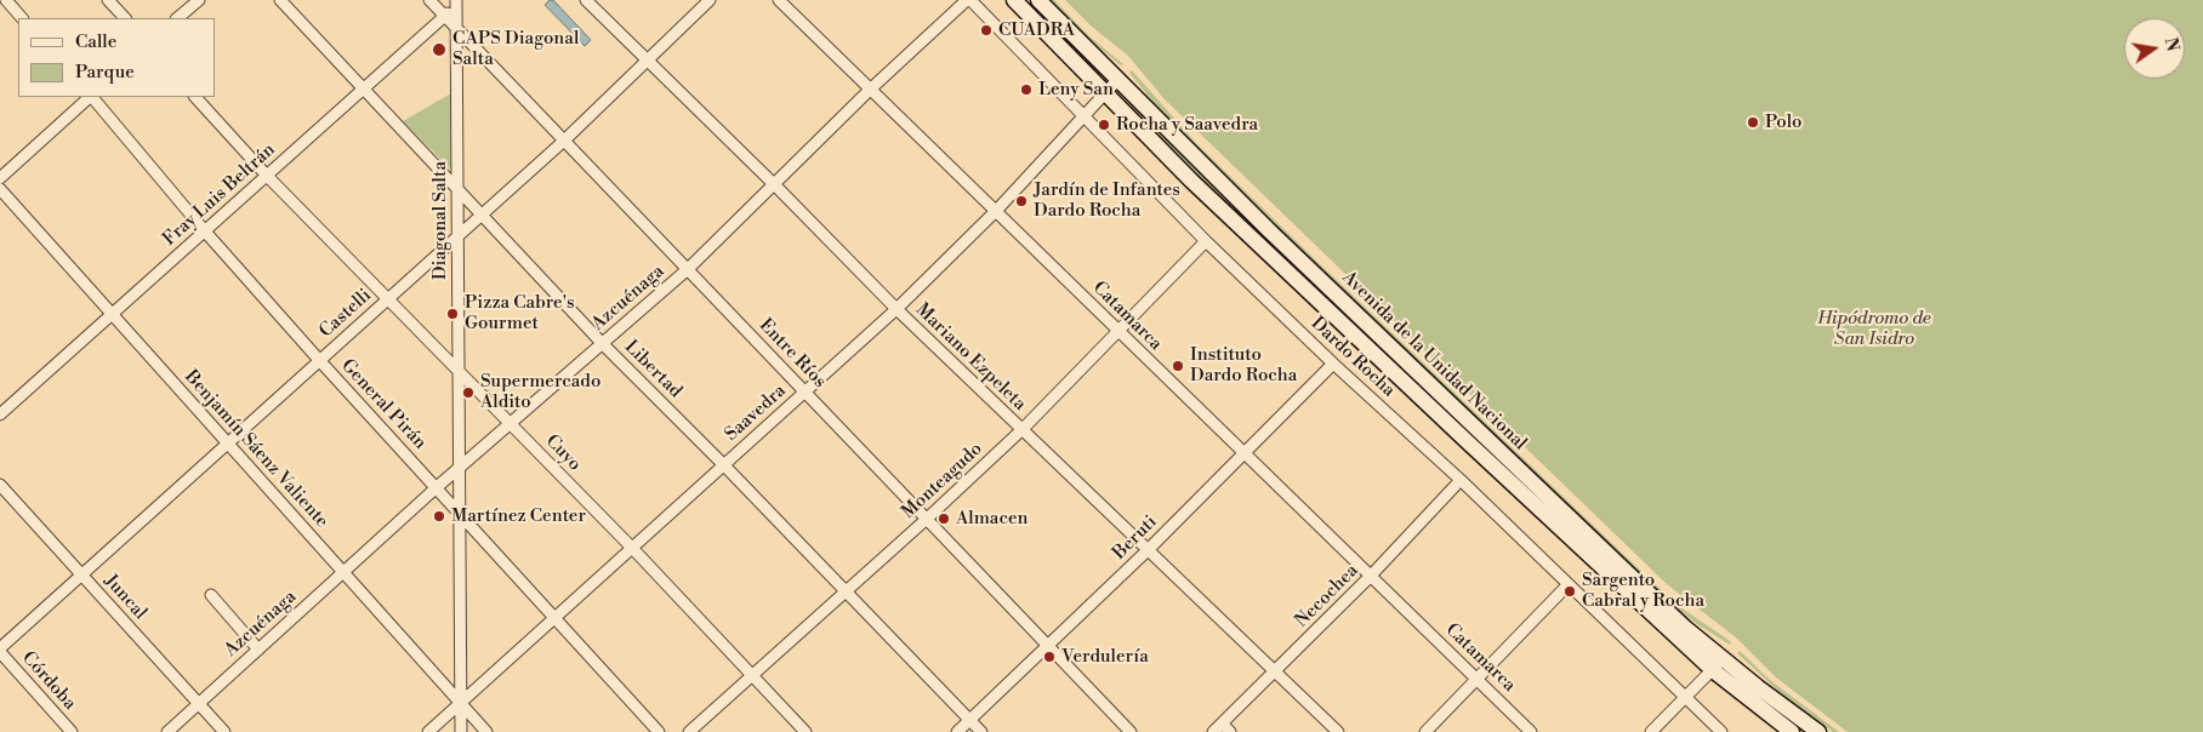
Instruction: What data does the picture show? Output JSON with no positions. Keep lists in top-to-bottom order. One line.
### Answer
{"streets":{"main road":["Avenida de la Unidad Nacional"],"street":["Fray Luis Beltrán","Diagonal Salta","Azcuénaga","Castelli","Catamarca","Entre Ríos","Mariano Ezpeleta","Dardo Rocha","Libertad","General Pirán","Saavedra","Benjamín Sáenz Valiente","Cuyo","Monteagudo","Beruti","Necochea","Juncal","Córdoba"]},"crossings":[["Fray Luis Beltrán","Diagonal Salta"],["Fray Luis Beltrán","Entre Ríos"],["Fray Luis Beltrán","Libertad"],["Fray Luis Beltrán","General Pirán"],["Fray Luis Beltrán","Benjamín Sáenz Valiente"],["Fray Luis Beltrán","Cuyo"],["Diagonal Salta","Azcuénaga"],["Diagonal Salta","Castelli"],["Diagonal Salta","Entre Ríos"],["Diagonal Salta","Libertad"],["Diagonal Salta","General Pirán"],["Diagonal Salta","Saavedra"],["Diagonal Salta","Benjamín Sáenz Valiente"],["Diagonal Salta","Cuyo"],["Azcuénaga","Catamarca"],["Azcuénaga","Entre Ríos"],["Azcuénaga","Mariano Ezpeleta"],["Azcuénaga","Dardo Rocha"],["Azcuénaga","Libertad"],["Azcuénaga","General Pirán"],["Azcuénaga","Benjamín Sáenz Valiente"],["Azcuénaga","Cuyo"],["Azcuénaga","Juncal"],["Castelli","Entre Ríos"],["Castelli","Mariano Ezpeleta"],["Castelli","Libertad"],["Castelli","General Pirán"],["Castelli","Benjamín Sáenz Valiente"],["Castelli","Cuyo"],["Castelli","Juncal"],["Castelli","Córdoba"],["Catamarca","Saavedra"],["Catamarca","Monteagudo"],["Catamarca","Beruti"],["Catamarca","Necochea"],["Entre Ríos","Saavedra"],["Entre Ríos","Monteagudo"],["Entre Ríos","Beruti"],["Mariano Ezpeleta","Saavedra"],["Mariano Ezpeleta","Monteagudo"],["Mariano Ezpeleta","Beruti"],["Mariano Ezpeleta","Necochea"],["Dardo Rocha","Saavedra"],["Dardo Rocha","Monteagudo"],["Dardo Rocha","Beruti"],["Dardo Rocha","Necochea"],["Avenida de la Unidad Nacional","Saavedra"],["Libertad","Saavedra"],["Libertad","Monteagudo"],["Libertad","Beruti"],["General Pirán","Saavedra"],["Saavedra","Benjamín Sáenz Valiente"],["Saavedra","Cuyo"],["Cuyo","Monteagudo"]],"parks":["Hipódromo de San Isidro"],"places":["CUADRA","CAPS Diagonal Salta","Leny San","Polo","Rocha y Saavedra","Jardín de Infantes Dardo Rocha","Pizza Cabre's Gourmet","Instituto Dardo Rocha","Supermercado Aldito","Martínez Center","Almacen","Sargento Cabral y Rocha","Verdulería"],"legend":["Calle","Parque"],"north":"right"}
